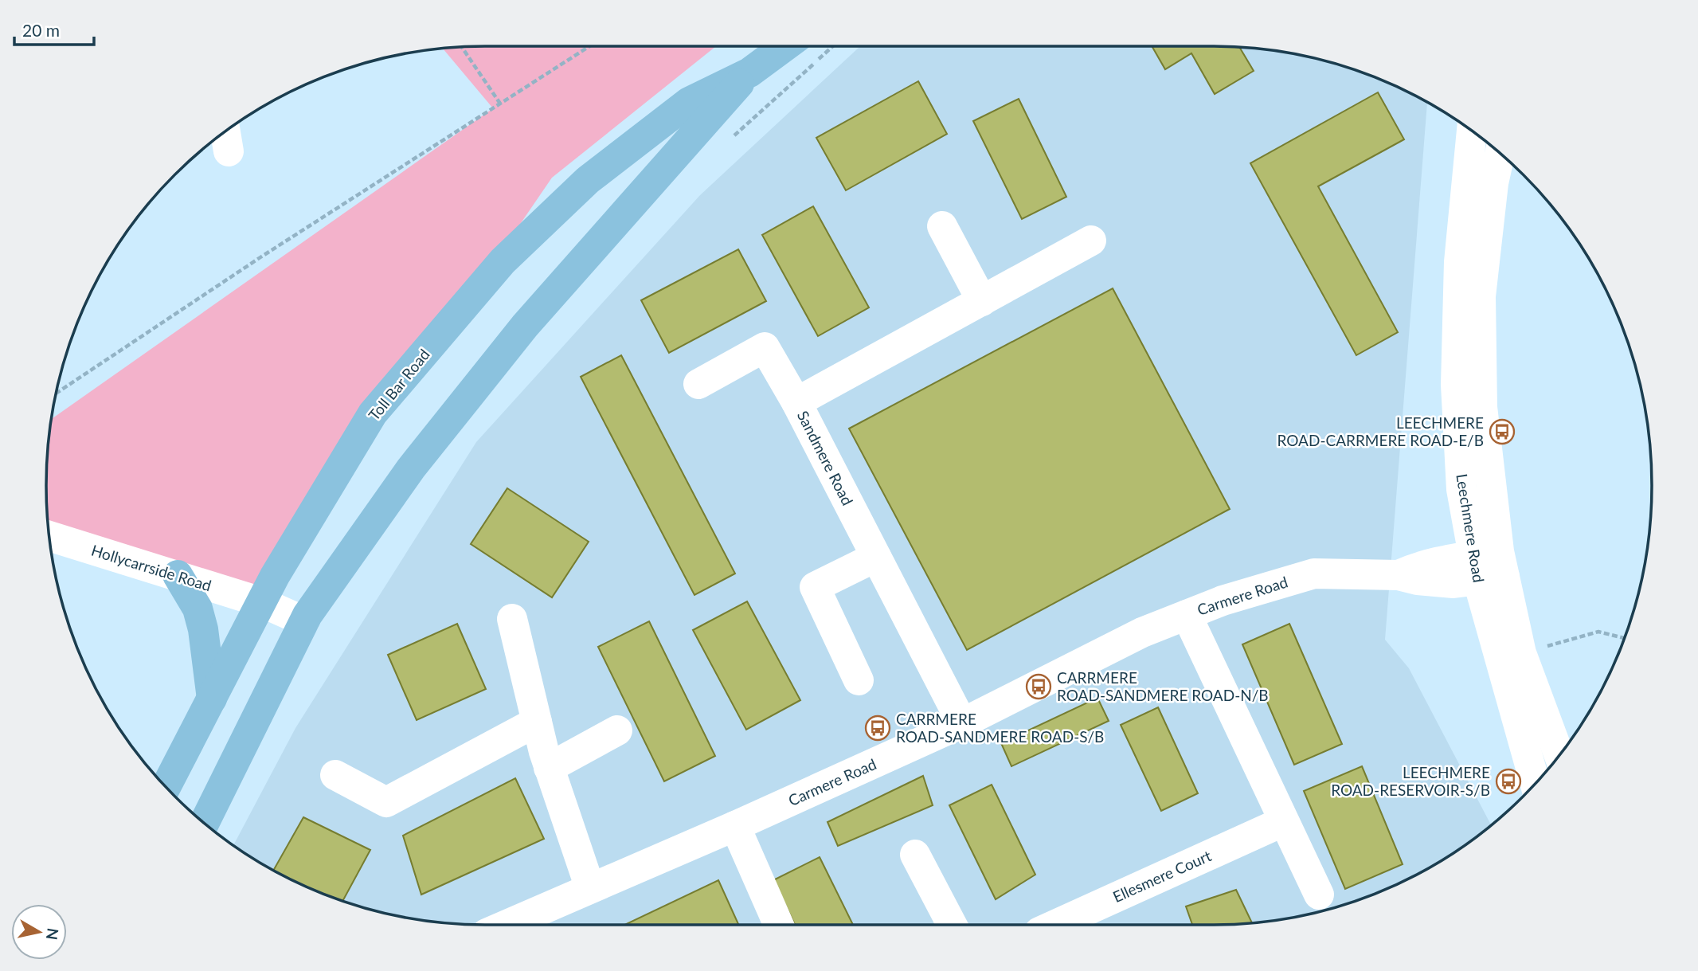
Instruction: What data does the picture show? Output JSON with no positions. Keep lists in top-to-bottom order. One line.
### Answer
{"streets":{"main road":["Toll Bar Road"],"street":["Sandmere Road","Leechmere Road","Hollycarrside Road","Carmere Road","Ellesmere Court"]},"crossings":[["Toll Bar Road","Hollycarrside Road"],["Sandmere Road","Carmere Road"],["Leechmere Road","Carmere Road"]],"places":{"bus stop":["LEECHMERE ROAD-CARRMERE ROAD-E/B","CARRMERE ROAD-SANDMERE ROAD-N/B","CARRMERE ROAD-SANDMERE ROAD-S/B","LEECHMERE ROAD-RESERVOIR-S/B"]},"scale_bar":"20 m","north":"right"}
